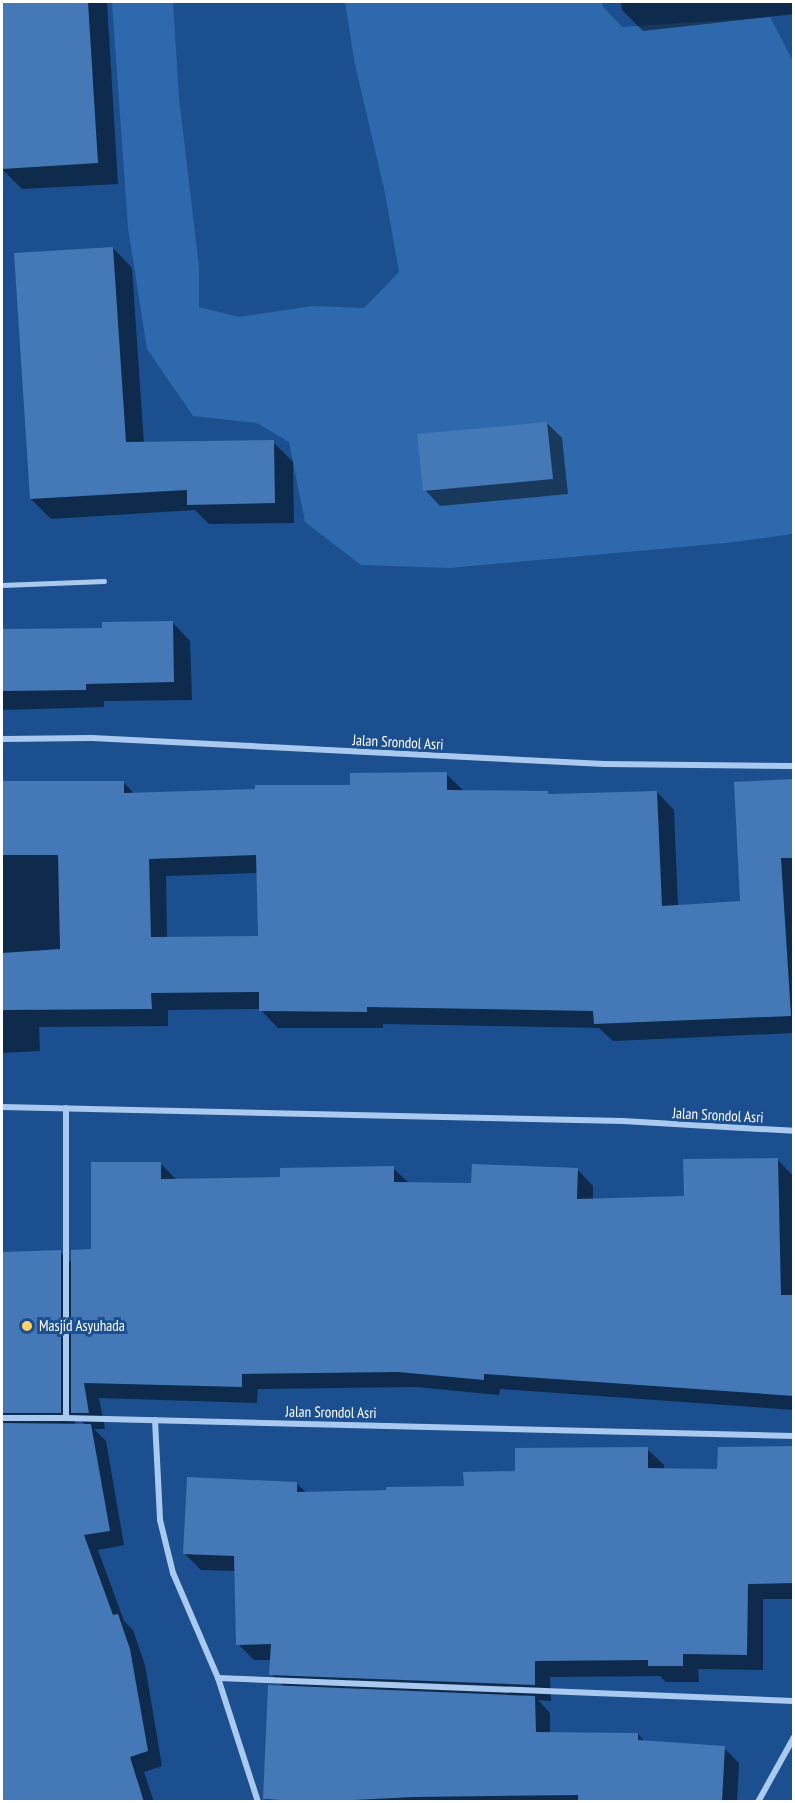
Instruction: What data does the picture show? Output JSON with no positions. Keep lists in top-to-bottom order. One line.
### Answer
{"streets":{"street":["Jalan Srondol Asri"]},"places":["Masjid Asyuhada"]}
